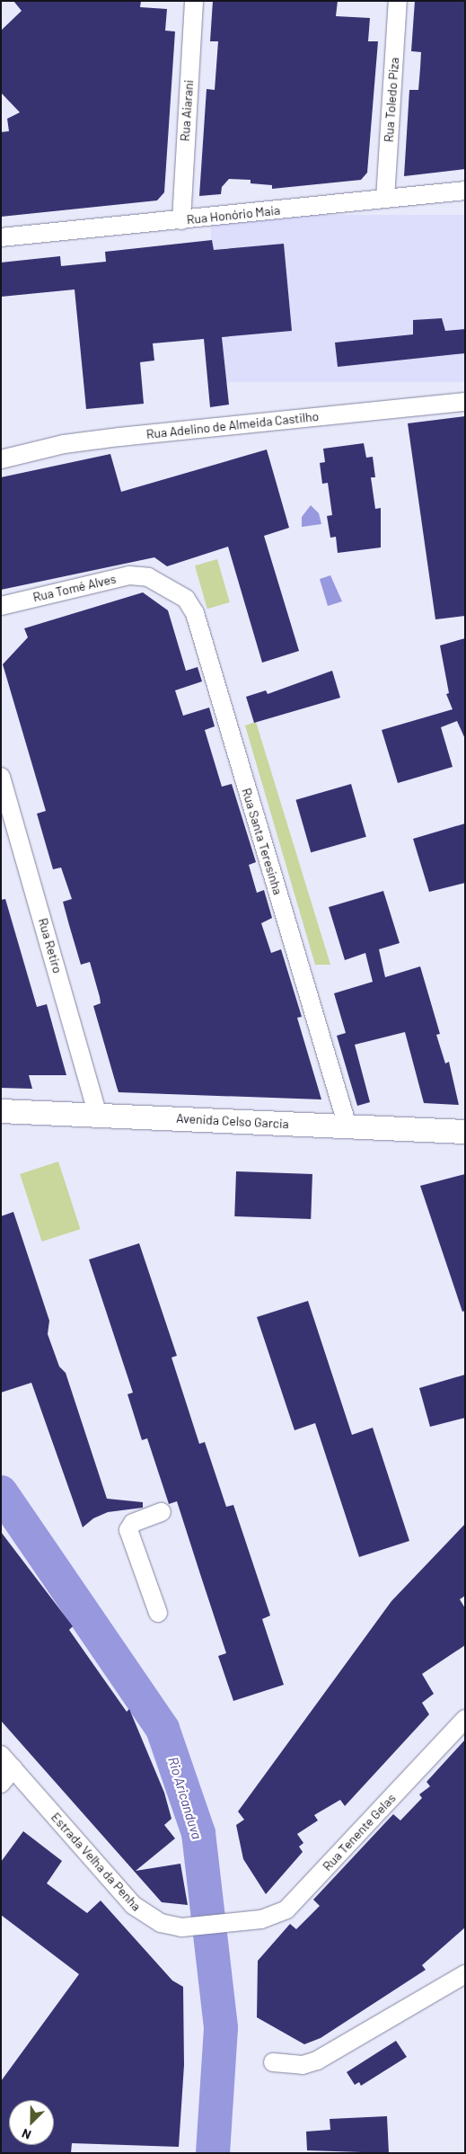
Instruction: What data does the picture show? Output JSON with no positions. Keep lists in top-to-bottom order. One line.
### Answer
{"streets":{"main road":["Avenida Celso Garcia"],"street":["Rua Toledo Piza","Rua Aiarani","Rua Honório Maia","Rua Adelino de Almeida Castilho","Rua Tomé Alves","Rua Santa Teresinha","Rua Retiro","Rua Tenente Gelas","Estrada Velha da Penha"]},"crossings":[["Rua Toledo Piza","Rua Honório Maia"],["Rua Aiarani","Rua Honório Maia"],["Rua Tomé Alves","Rua Santa Teresinha"],["Rua Santa Teresinha","Avenida Celso Garcia"],["Rua Retiro","Avenida Celso Garcia"],["Rua Tenente Gelas","Estrada Velha da Penha"]],"water":["Rio Aricanduva"],"north":"bottom left"}
